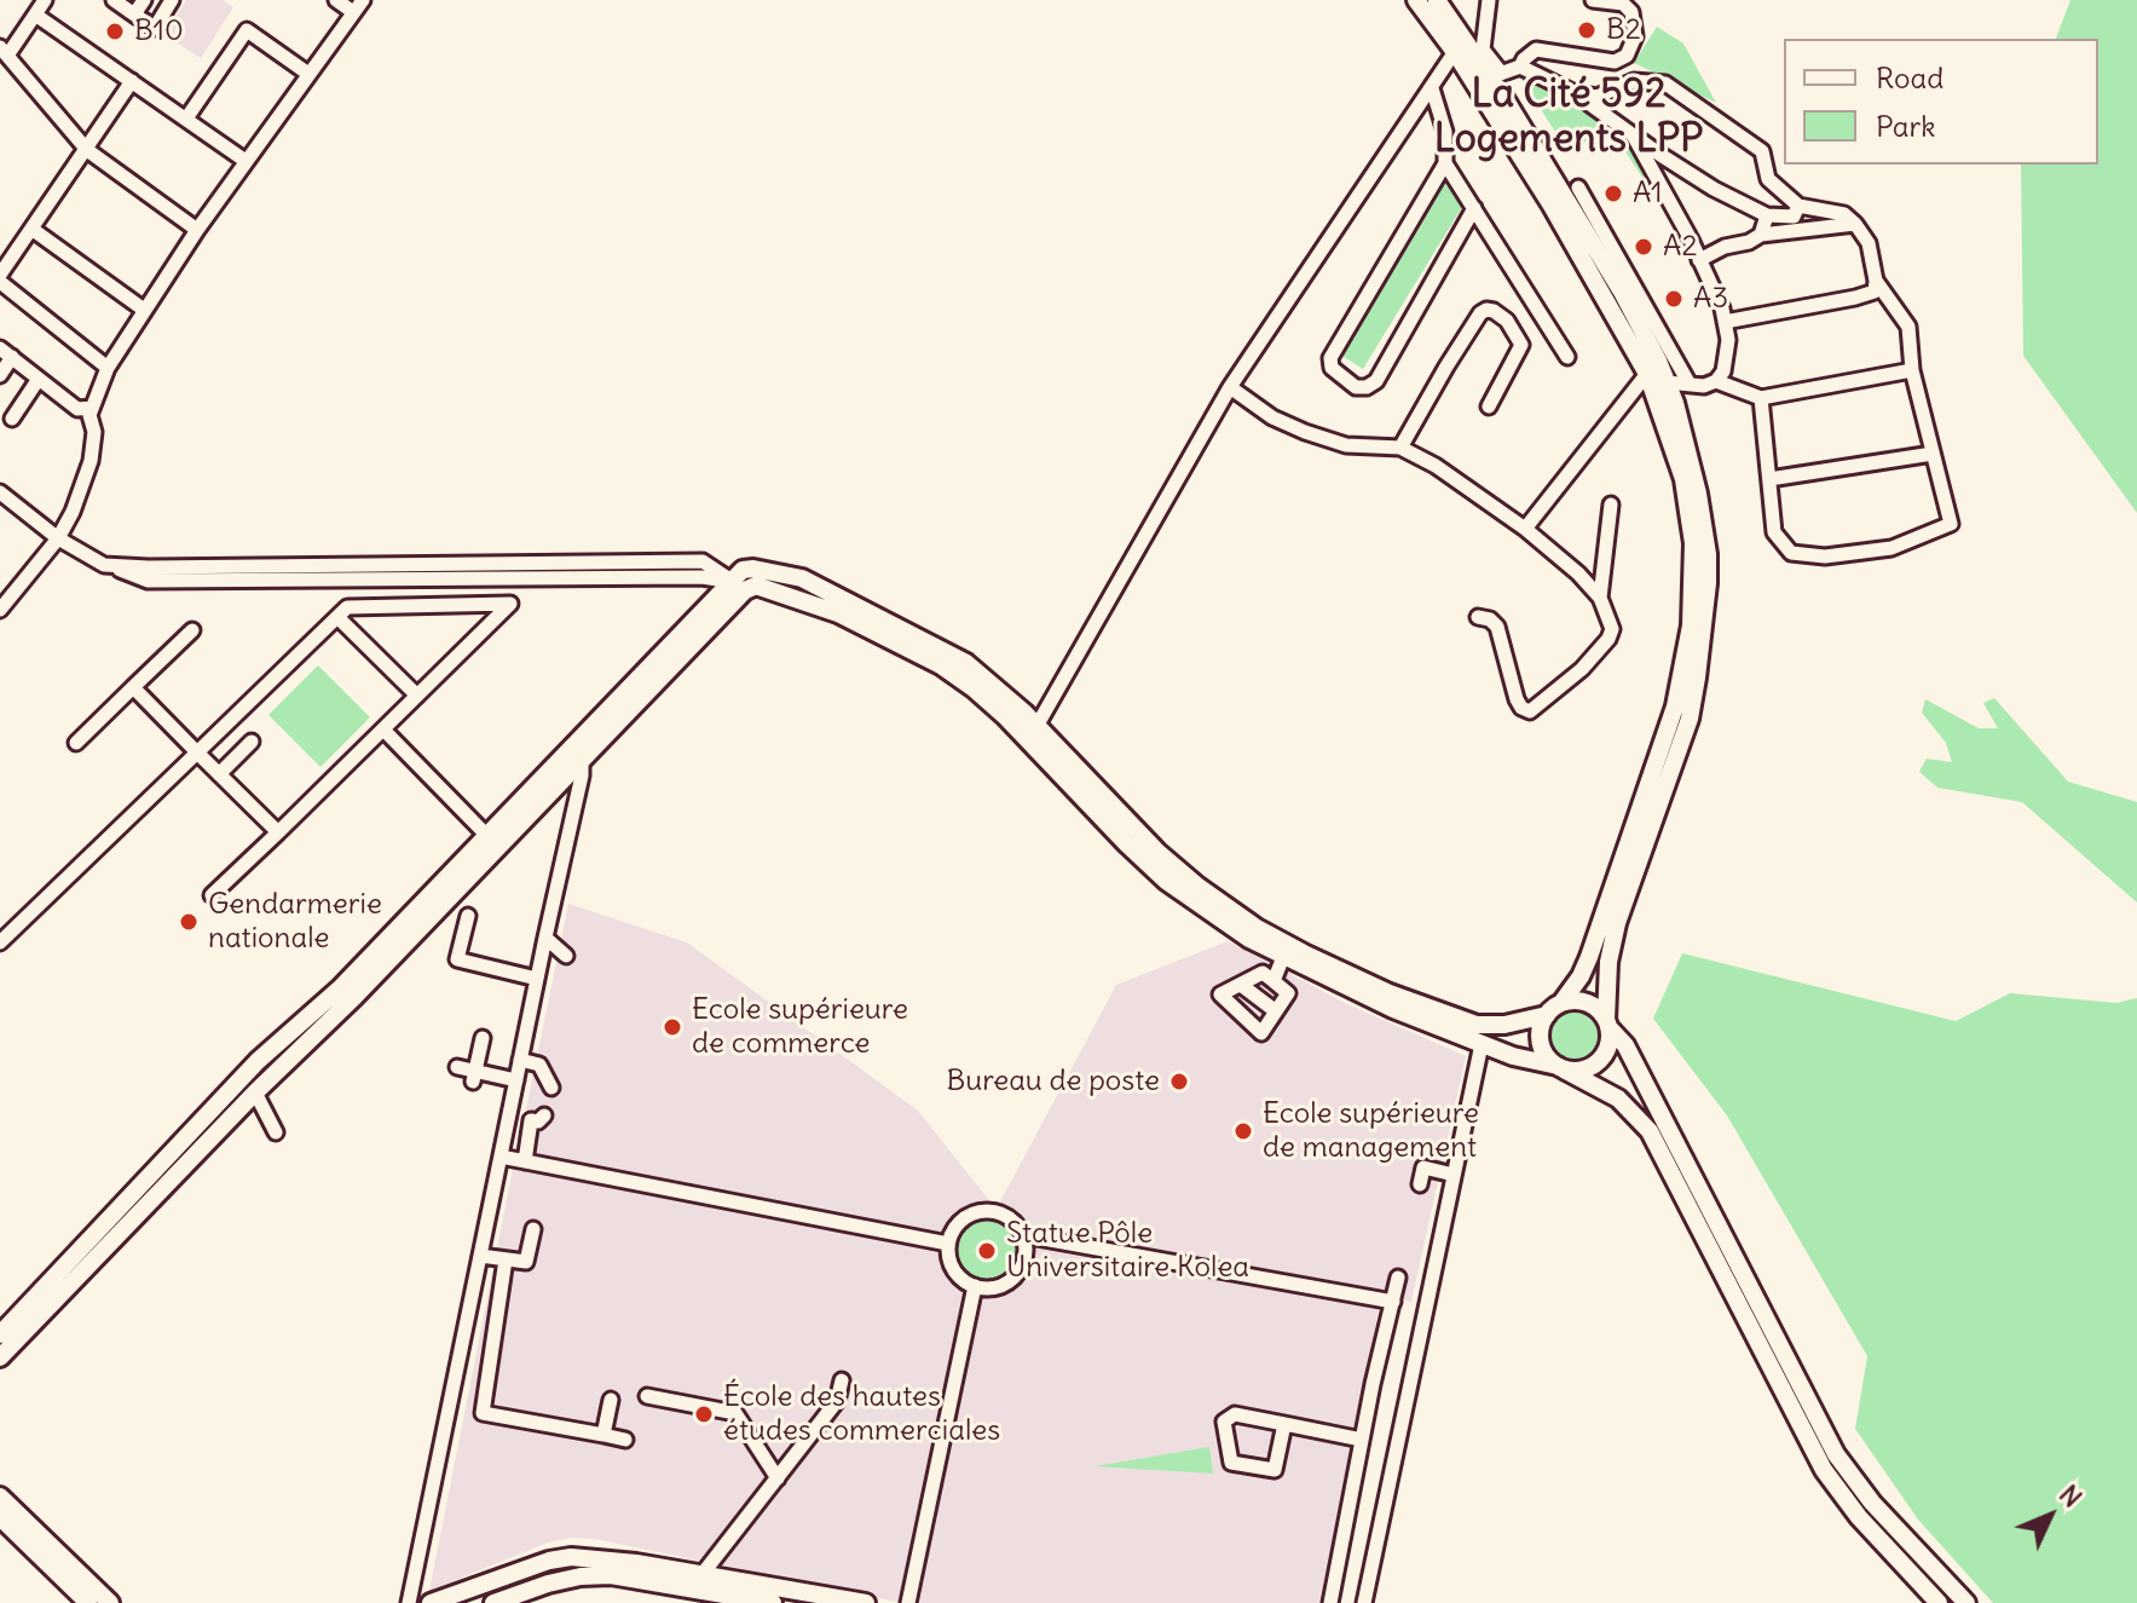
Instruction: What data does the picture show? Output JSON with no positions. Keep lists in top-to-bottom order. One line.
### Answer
{"districts":["La Cité 592 Logements LPP"],"places":["B2","B10","A1","A2","A3","Gendarmerie nationale","Ecole supérieure de commerce","Bureau de poste","Ecole supérieure de management","Statue Pôle Universitaire Kolea","École des hautes études commerciales"],"legend":["Road","Park"],"north":"top right"}
